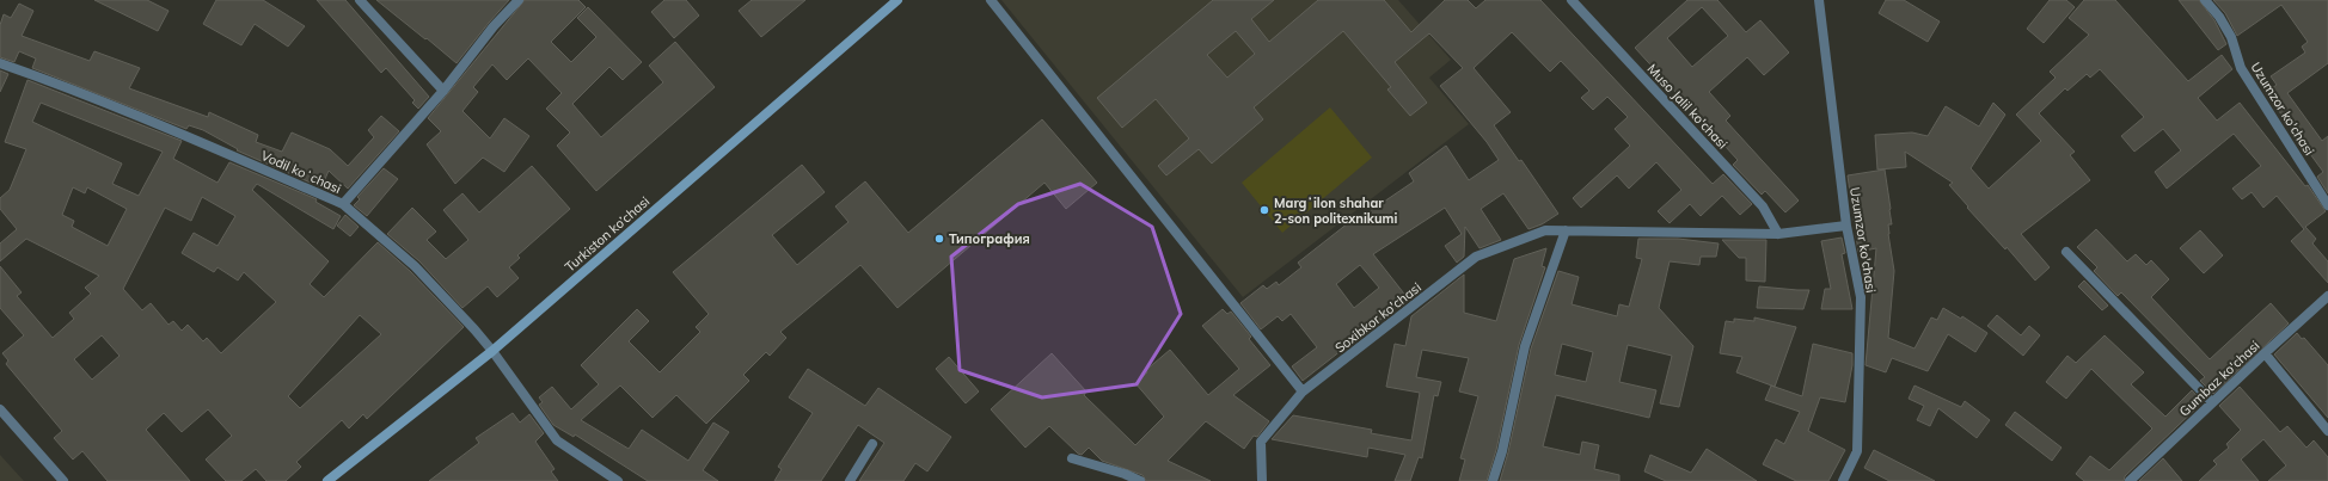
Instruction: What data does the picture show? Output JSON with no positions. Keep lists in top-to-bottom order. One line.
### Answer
{"streets":{"main road":["Turkiston ko’chasi"],"street":["Muso Jalil ko'chasi","Uzumzor ko'chasi","Vodil koʻchasi","Soxibkor ko'chasi","Gumbaz ko'chasi"]},"crossings":[["Muso Jalil ko'chasi","Soxibkor ko'chasi"],["Uzumzor ko'chasi","Soxibkor ko'chasi"]],"places":["Margʻilon shahar 2-son politexnikumi","Типография"]}
